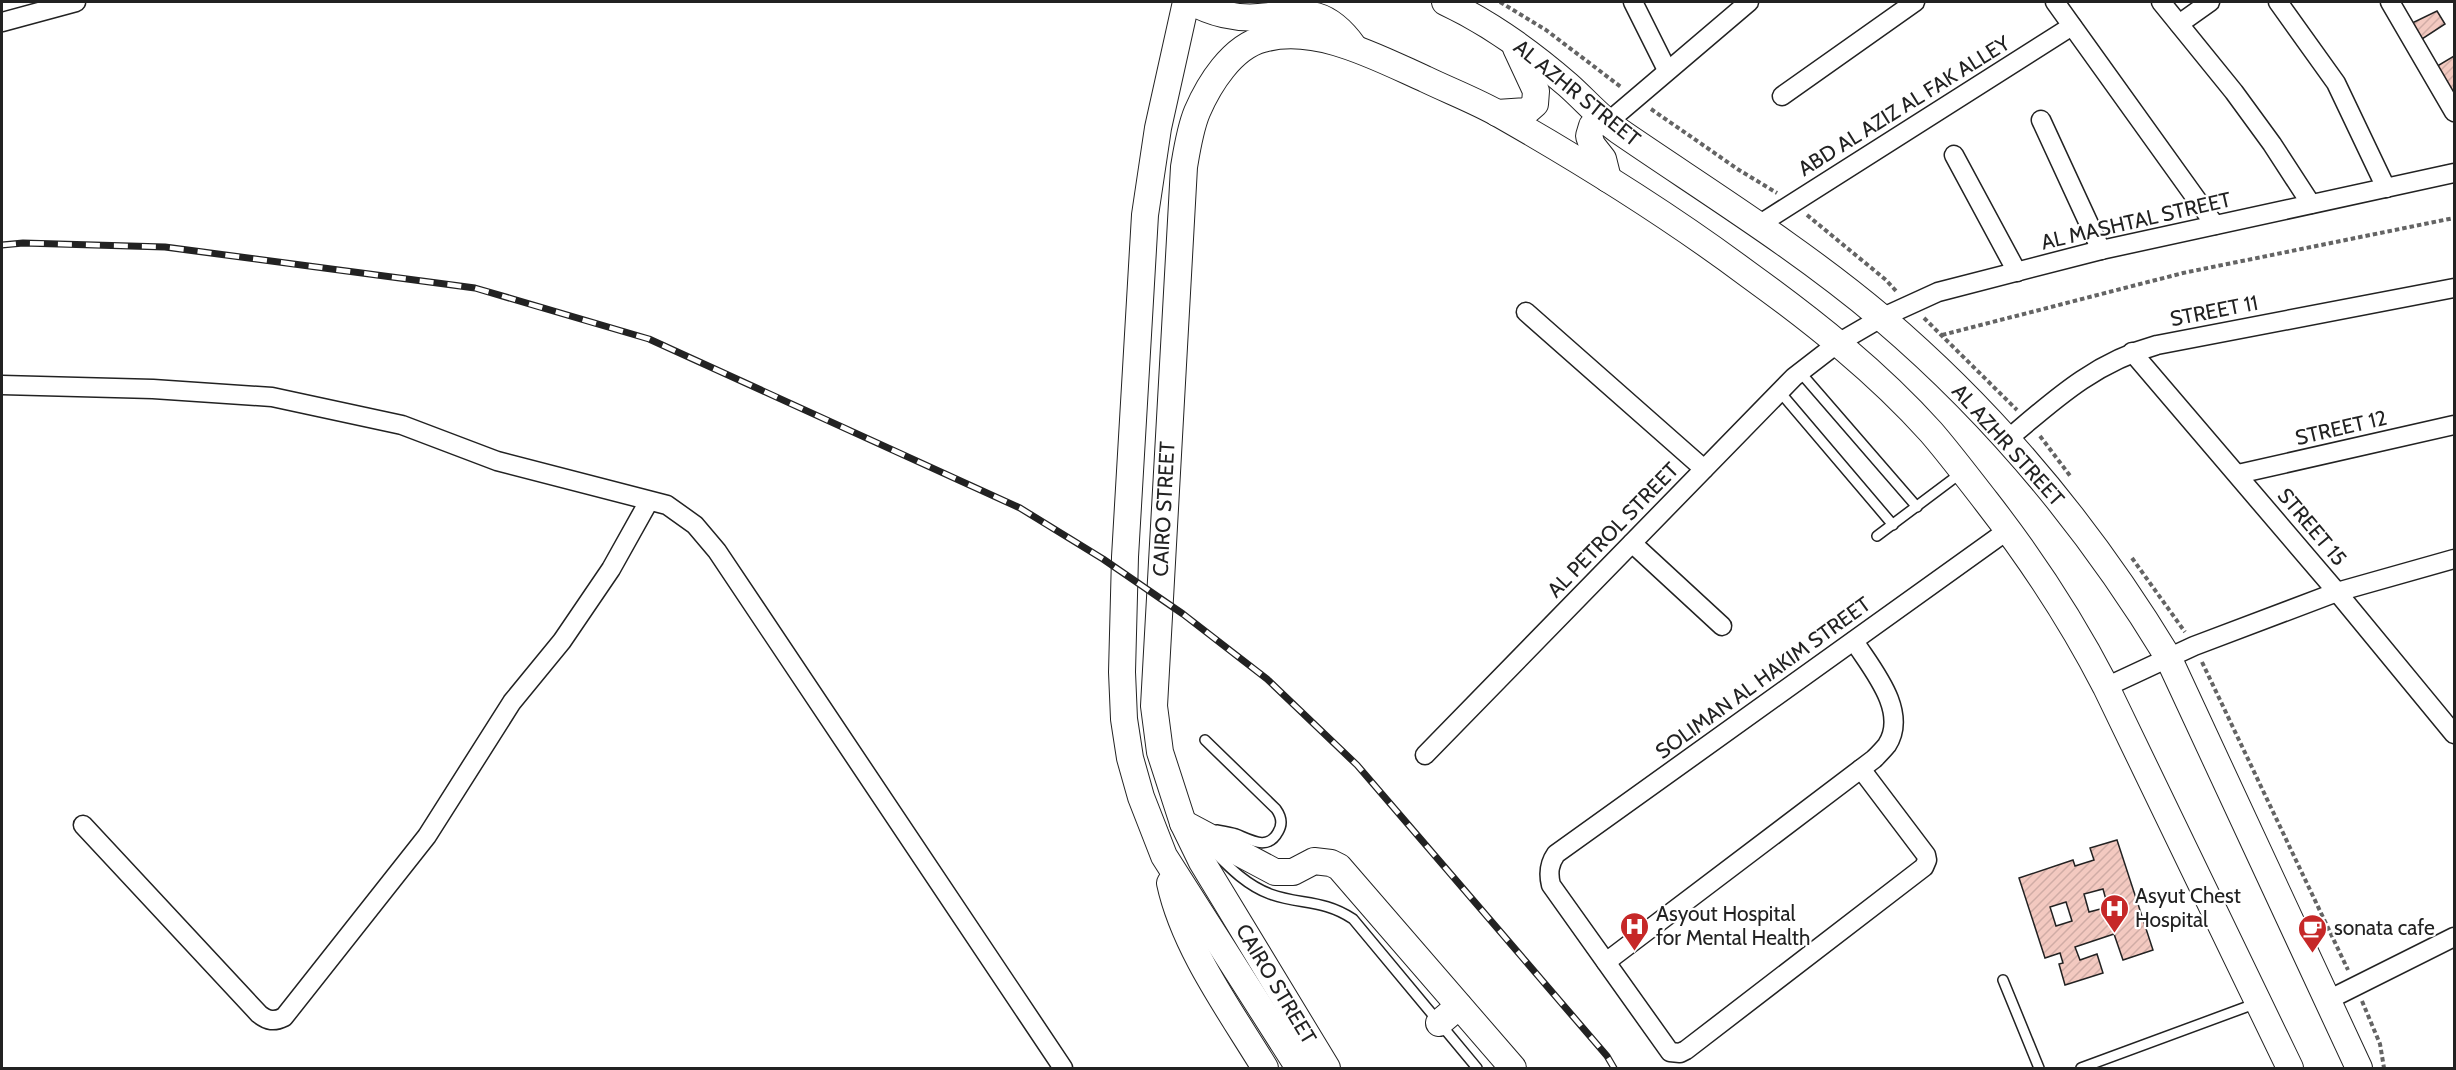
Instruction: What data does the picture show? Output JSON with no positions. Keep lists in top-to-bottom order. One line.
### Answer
{"streets":{"main road":["AL AZHR STREET","CAIRO STREET"],"street":["ABD AL AZIZ AL FAK ALLEY","AL MASHTAL STREET","STREET 11","STREET 12","STREET 15","AL PETROL STREET","SOLIMAN AL HAKIM STREET"]},"crossings":[["AL AZHR STREET","ABD AL AZIZ AL FAK ALLEY"],["AL AZHR STREET","AL MASHTAL STREET"],["AL AZHR STREET","STREET 11"],["AL MASHTAL STREET","AL PETROL STREET"],["STREET 11","STREET 15"],["STREET 12","STREET 15"]],"places":{"hospital":["Asyut Chest Hospital","Asyout Hospital for Mental Health"],"cafe":["sonata cafe"]}}
